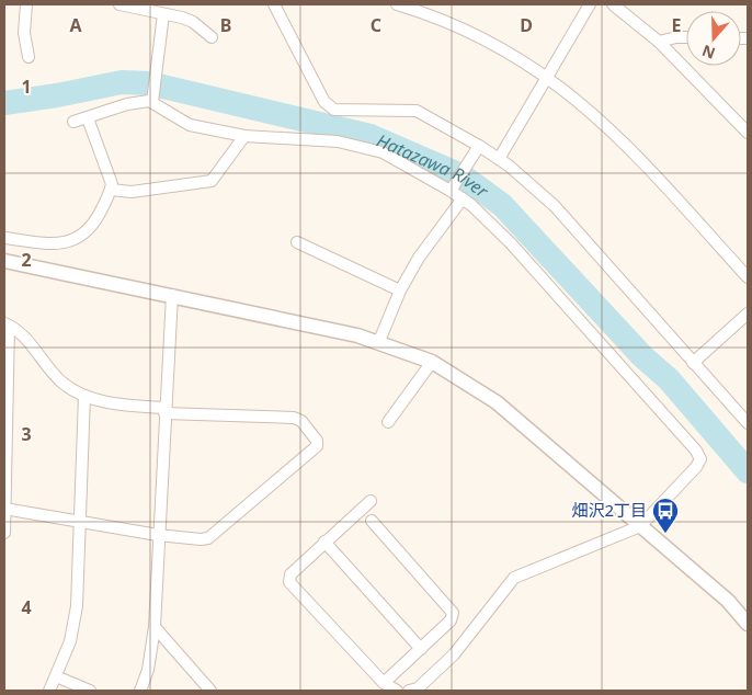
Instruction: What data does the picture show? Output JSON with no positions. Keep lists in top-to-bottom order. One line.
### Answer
{"water":["Hatazawa River"],"places":{"bus stop":["畑沢2丁目"]},"north":"bottom","grid":{"columns":["A","B","C","D","E"],"rows":["1","2","3","4"]}}
